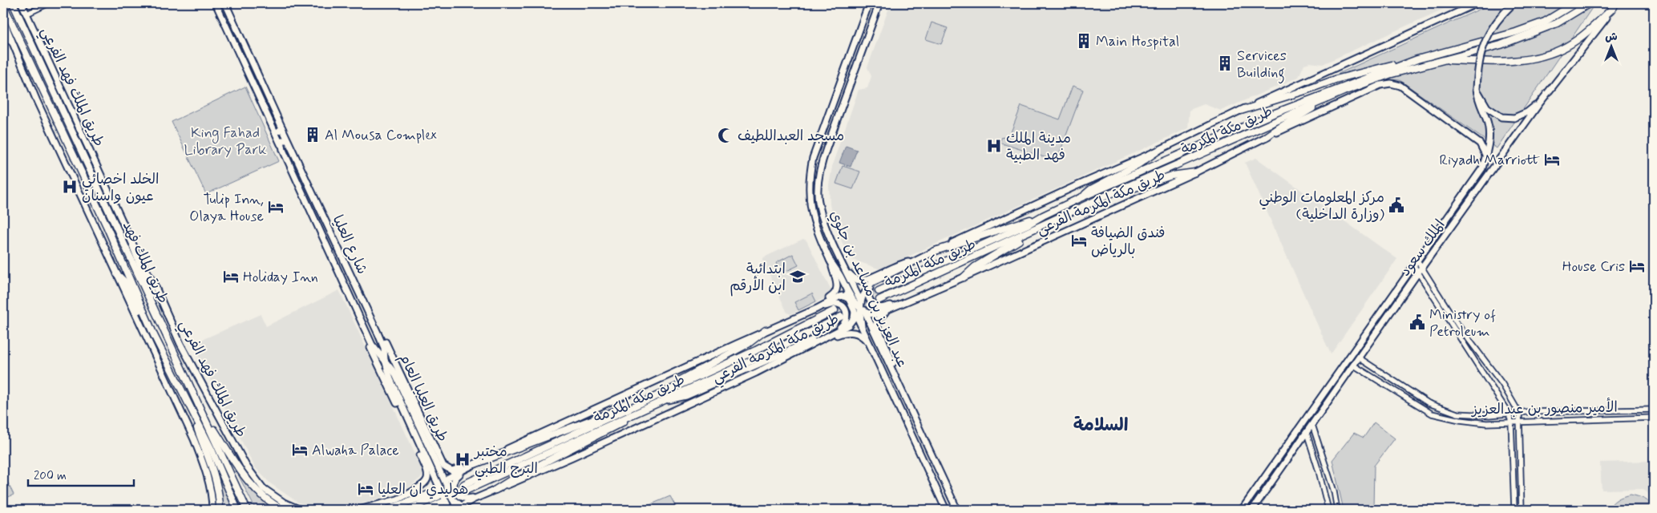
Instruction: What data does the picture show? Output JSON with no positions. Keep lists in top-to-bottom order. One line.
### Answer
{"streets":{"highway":["طريق مكة المكرمة","طريق الملك فهد"],"main road":["طريق الملك فهد الفرعي","طريق مكة المكرمة الفرعي","شارع العليا","الملك سعود","عبد العزيز بن مساعد بن جلوي","طريق العليا العام"],"street":["الأمير منصور بن عبدالعزيز"]},"crossings":[["طريق مكة المكرمة الفرعي","شارع العليا"],["طريق مكة المكرمة الفرعي","الملك سعود"],["طريق مكة المكرمة الفرعي","عبد العزيز بن مساعد بن جلوي"],["طريق مكة المكرمة الفرعي","طريق العليا العام"],["شارع العليا","طريق العليا العام"],["الملك سعود","الأمير منصور بن عبدالعزيز"]],"districts":["السلامة"],"parks":["King Fahad Library Park"],"places":{"building":["Main Hospital","Services Building","Al Mousa Complex"],"mosque":["مسجد العبداللطيف"],"hospital":["مدينة الملك فهد الطبية","الخلد اخصائي عيون واسنان","مختبر البرج الطبي"],"hotel":["Riyadh Marriott","Tulip Inn, Olaya House","فندق الضيافة بالرياض","House Cris","Holiday Inn","Alwaha Palace","هوليدي ان العليا"],"public building":["مركز المعلومات الوطني (وزارة الداخلية)","Ministry of Petroleum"],"school or university":["ابتدائية ابن الأرقم"]},"scale_bar":"200 m","north":"top"}
